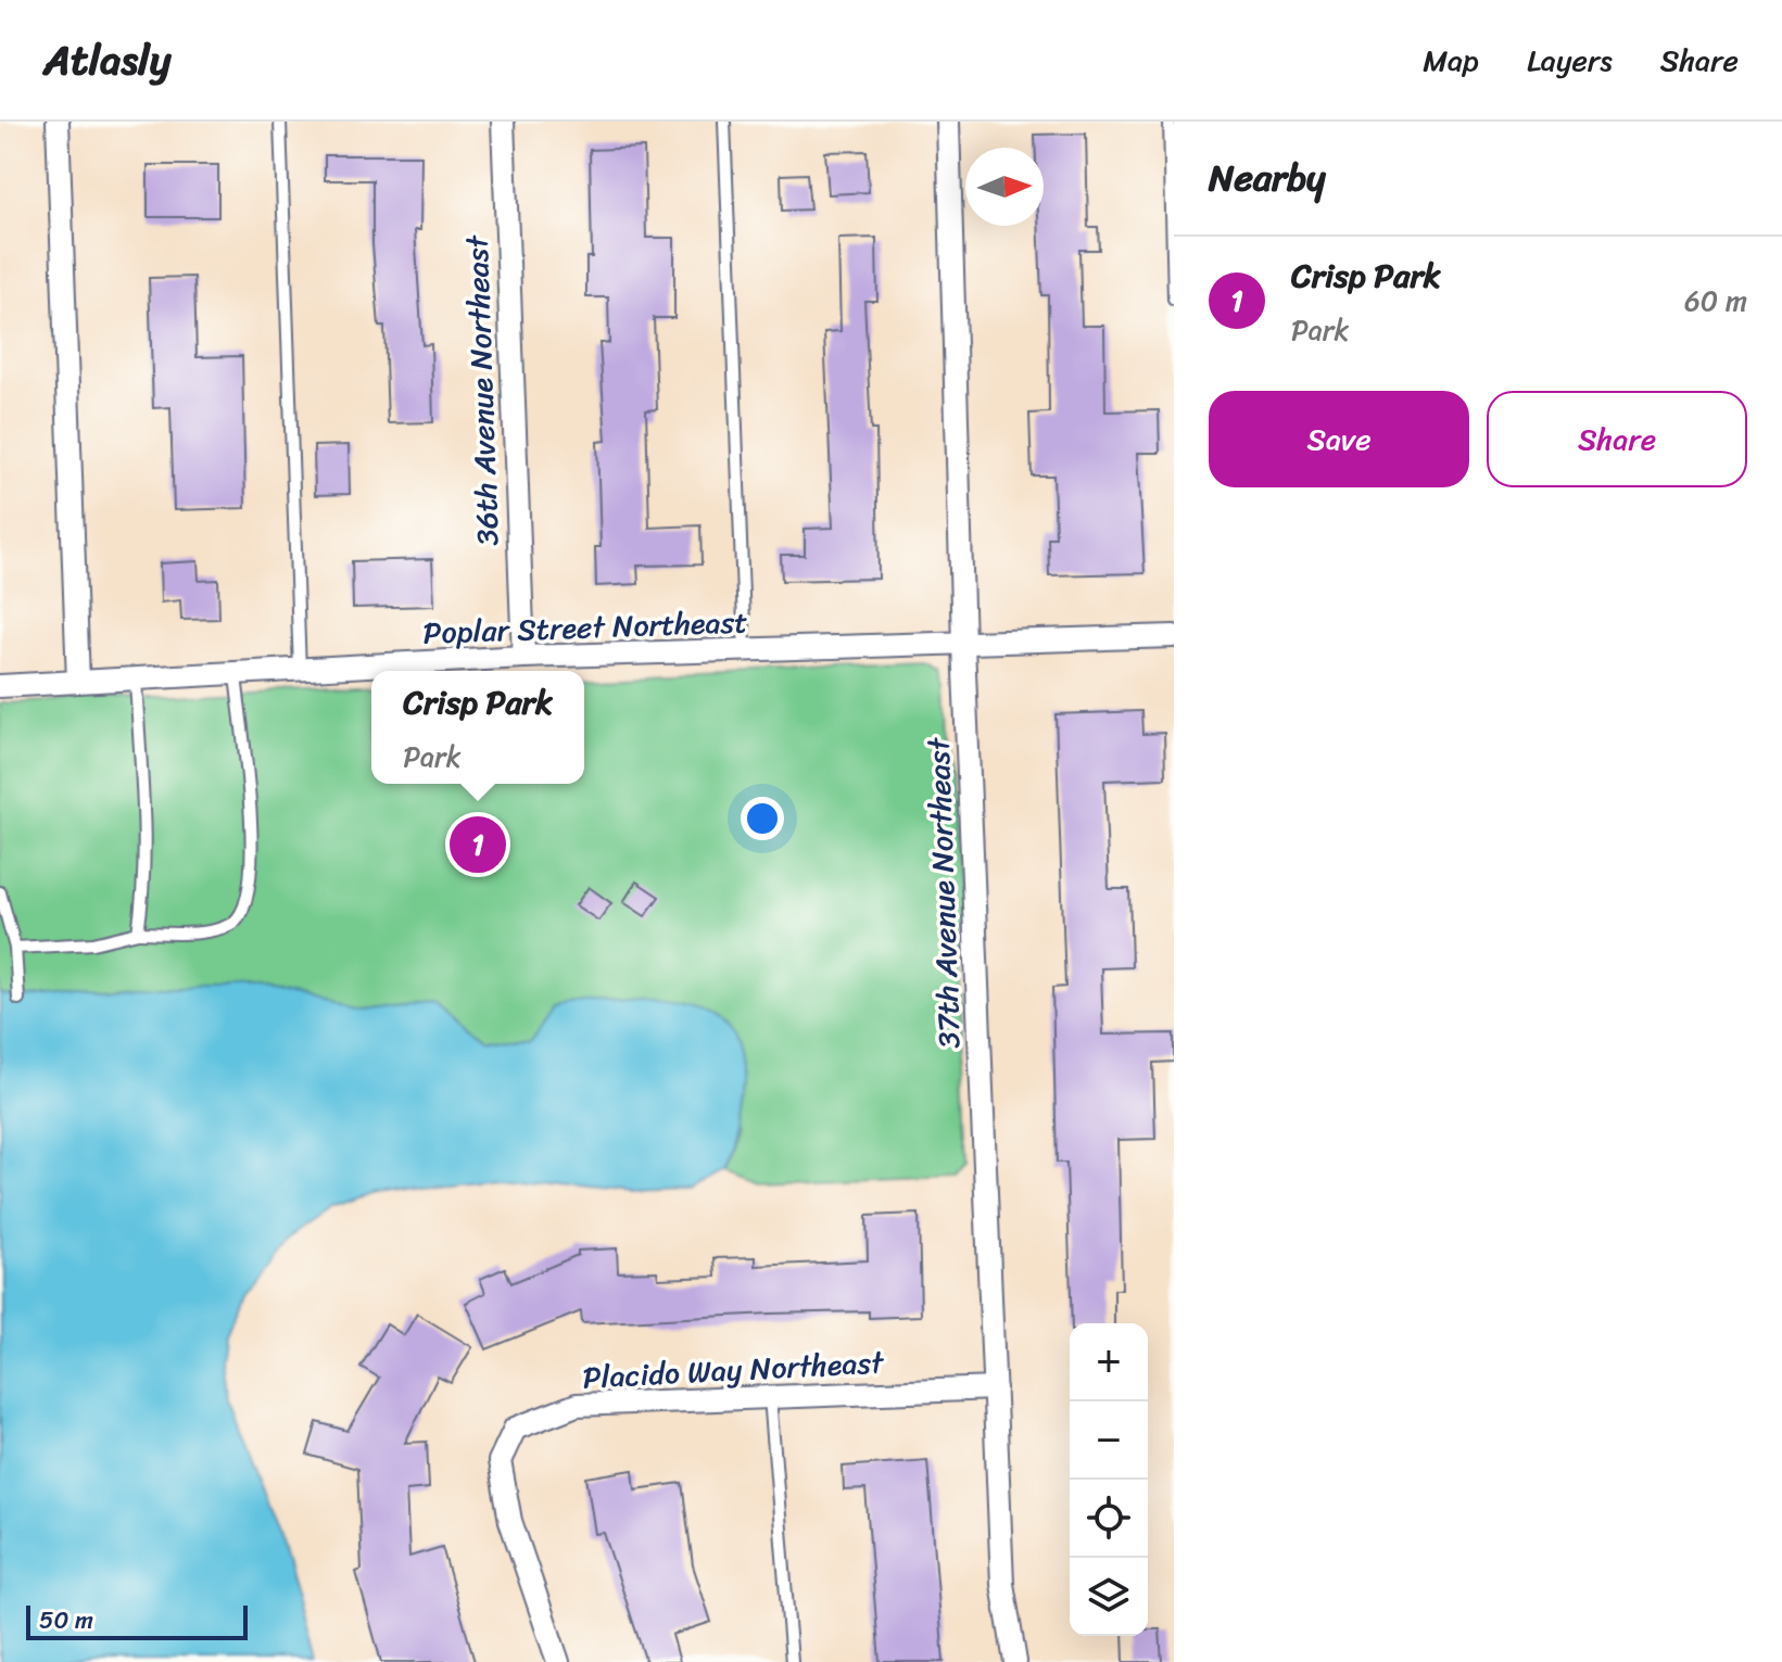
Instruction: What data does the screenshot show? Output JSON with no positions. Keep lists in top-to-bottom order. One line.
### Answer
{"streets":{"street":["36th Avenue Northeast","Poplar Street Northeast","37th Avenue Northeast","Placido Way Northeast"]},"crossings":[["36th Avenue Northeast","Poplar Street Northeast"],["Poplar Street Northeast","37th Avenue Northeast"],["37th Avenue Northeast","Placido Way Northeast"]],"scale_bar":"50 m","north":"right","page":{"header":"Atlasly","nav":["Map","Layers","Share"],"heading":"Nearby","list":[{"mark":"1","name":"Crisp Park","note":"Park","value":"60 m"}],"buttons":["Save","Share"],"popup":["Crisp Park","Park"],"pins":"1","map_buttons":["+","−"],"scale":"50 m"}}
